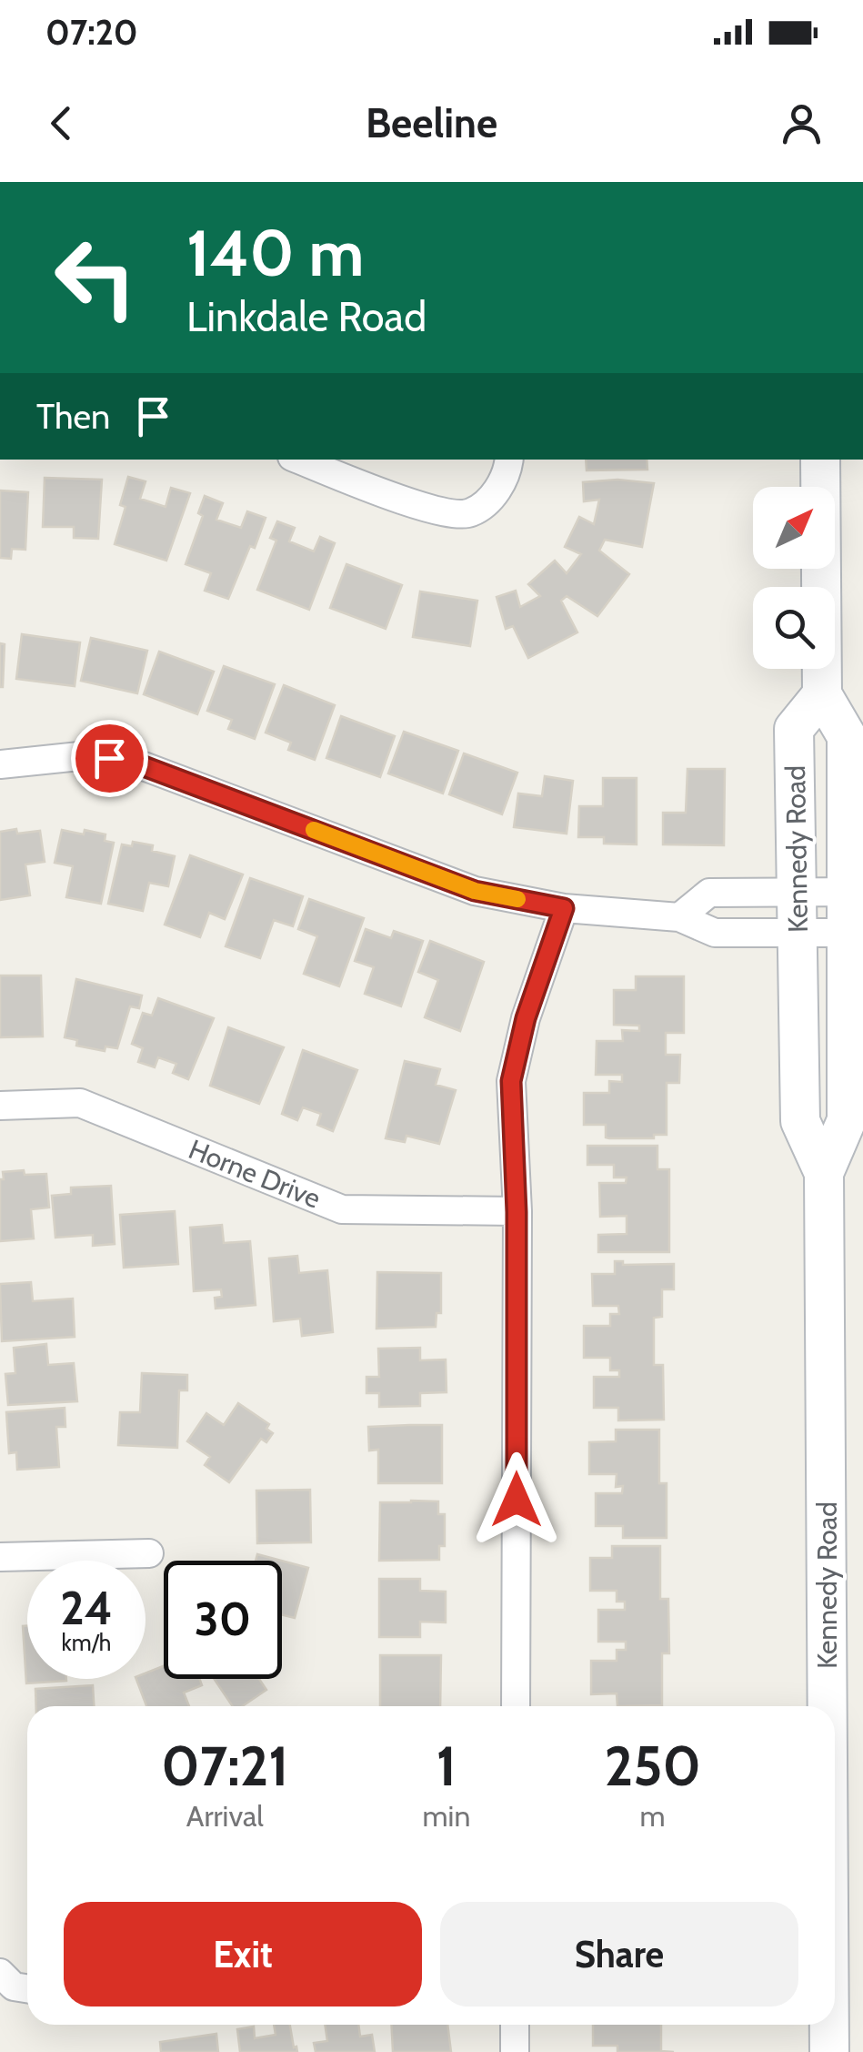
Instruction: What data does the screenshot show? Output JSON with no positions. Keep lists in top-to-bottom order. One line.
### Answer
{"streets":{"main road":["Kennedy Road"],"street":["Horne Drive"]},"north":"top right","page":{"status":"07:20","header":"Beeline","turn":["140 m","Linkdale Road"],"then":"Then","speed":"24 km/h","limit":"30","eta":["07:21","Arrival","1","min","250","m"],"buttons":["Exit","Share"]}}
